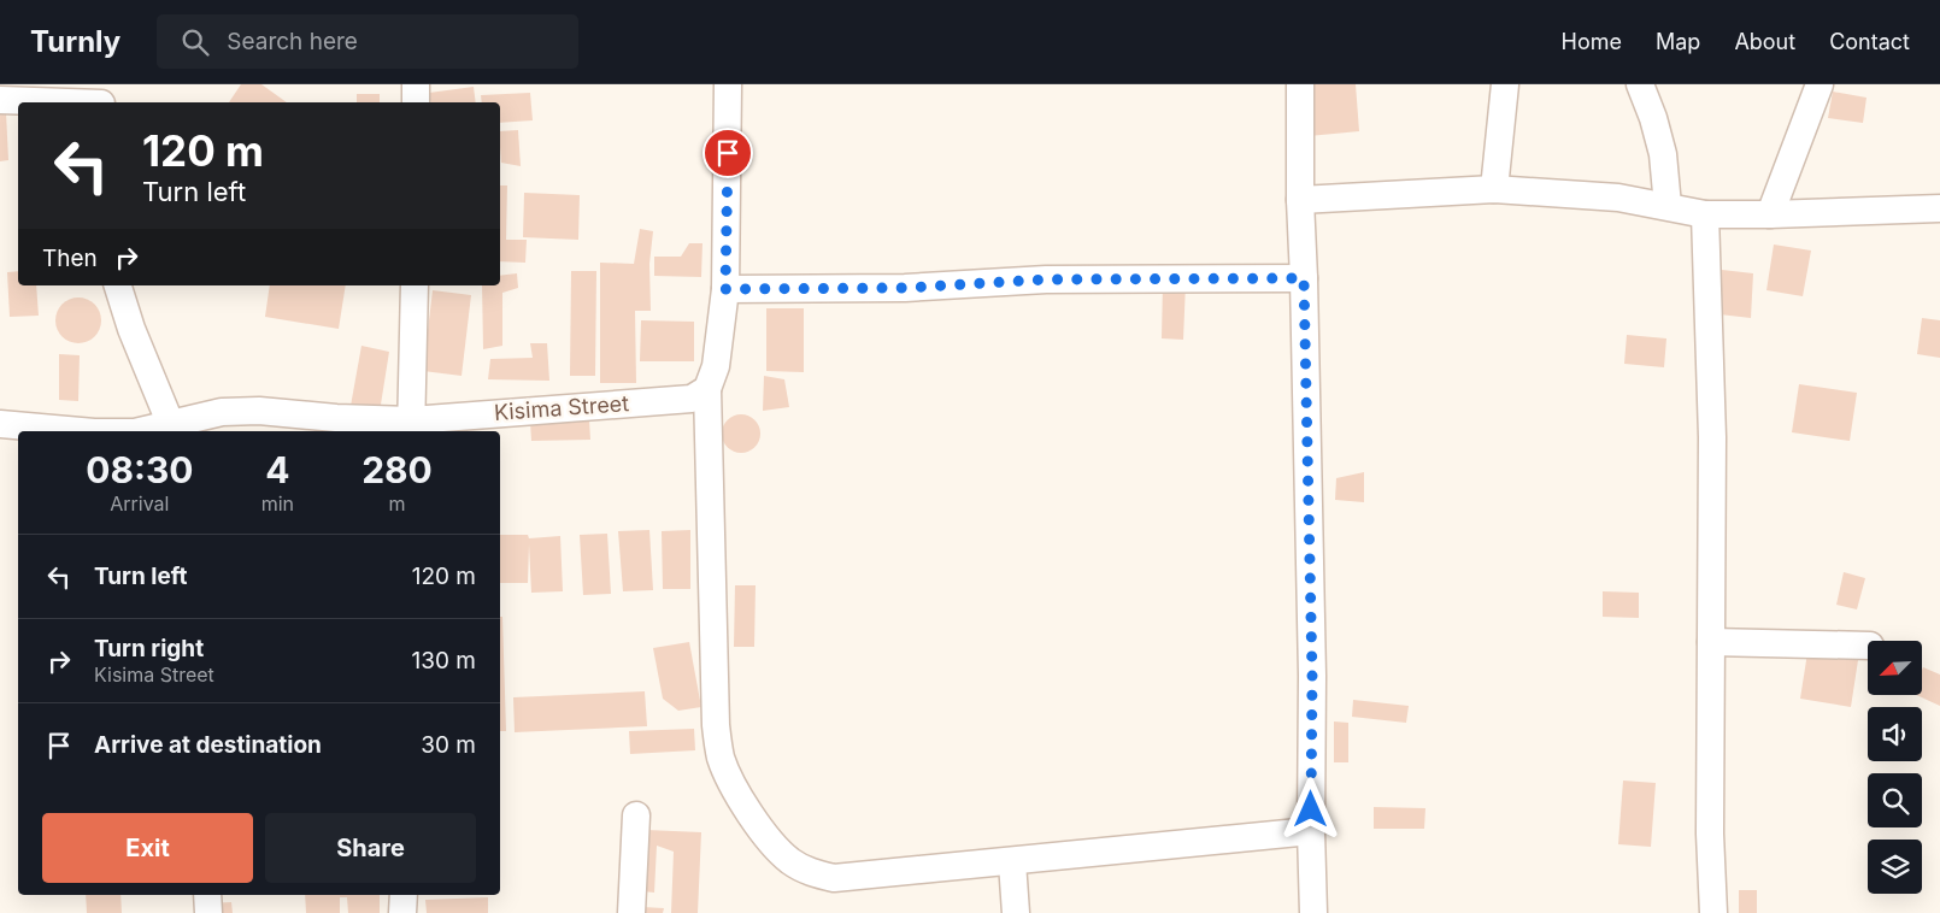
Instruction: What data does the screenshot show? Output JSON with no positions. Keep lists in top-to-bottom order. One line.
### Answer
{"streets":{"street":["Kisima Street"]},"north":"bottom left","page":{"header":"Turnly","search":"Search here","nav":["Home","Map","About","Contact"],"turn":["120 m","Turn left"],"then":"Then","eta":["08:30","Arrival","4","min","280","m"],"list":[{"name":"Turn left","value":"120 m"},{"name":"Turn right","note":"Kisima Street","value":"130 m"},{"name":"Arrive at destination","value":"30 m"}],"buttons":["Exit","Share"]}}
